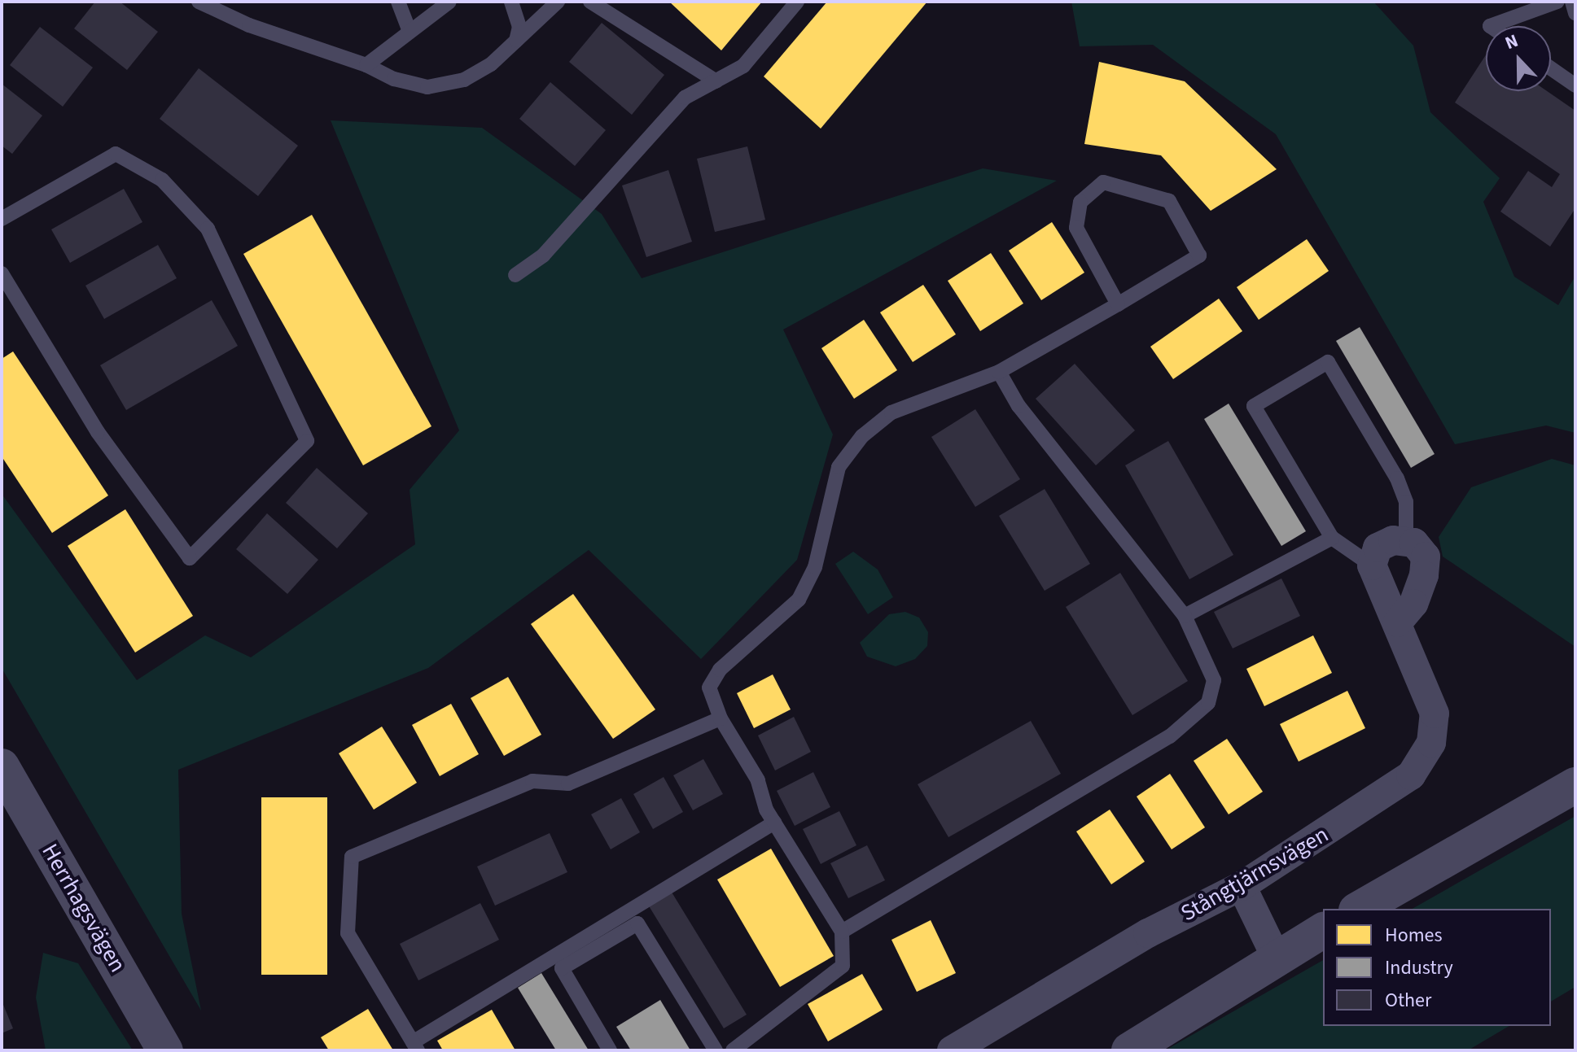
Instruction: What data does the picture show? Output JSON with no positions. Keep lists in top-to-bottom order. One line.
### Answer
{"streets":{"street":["Stångtjärnsvägen","Herrhagsvägen"]},"legend":["Homes","Industry","Other"],"north":"top"}
